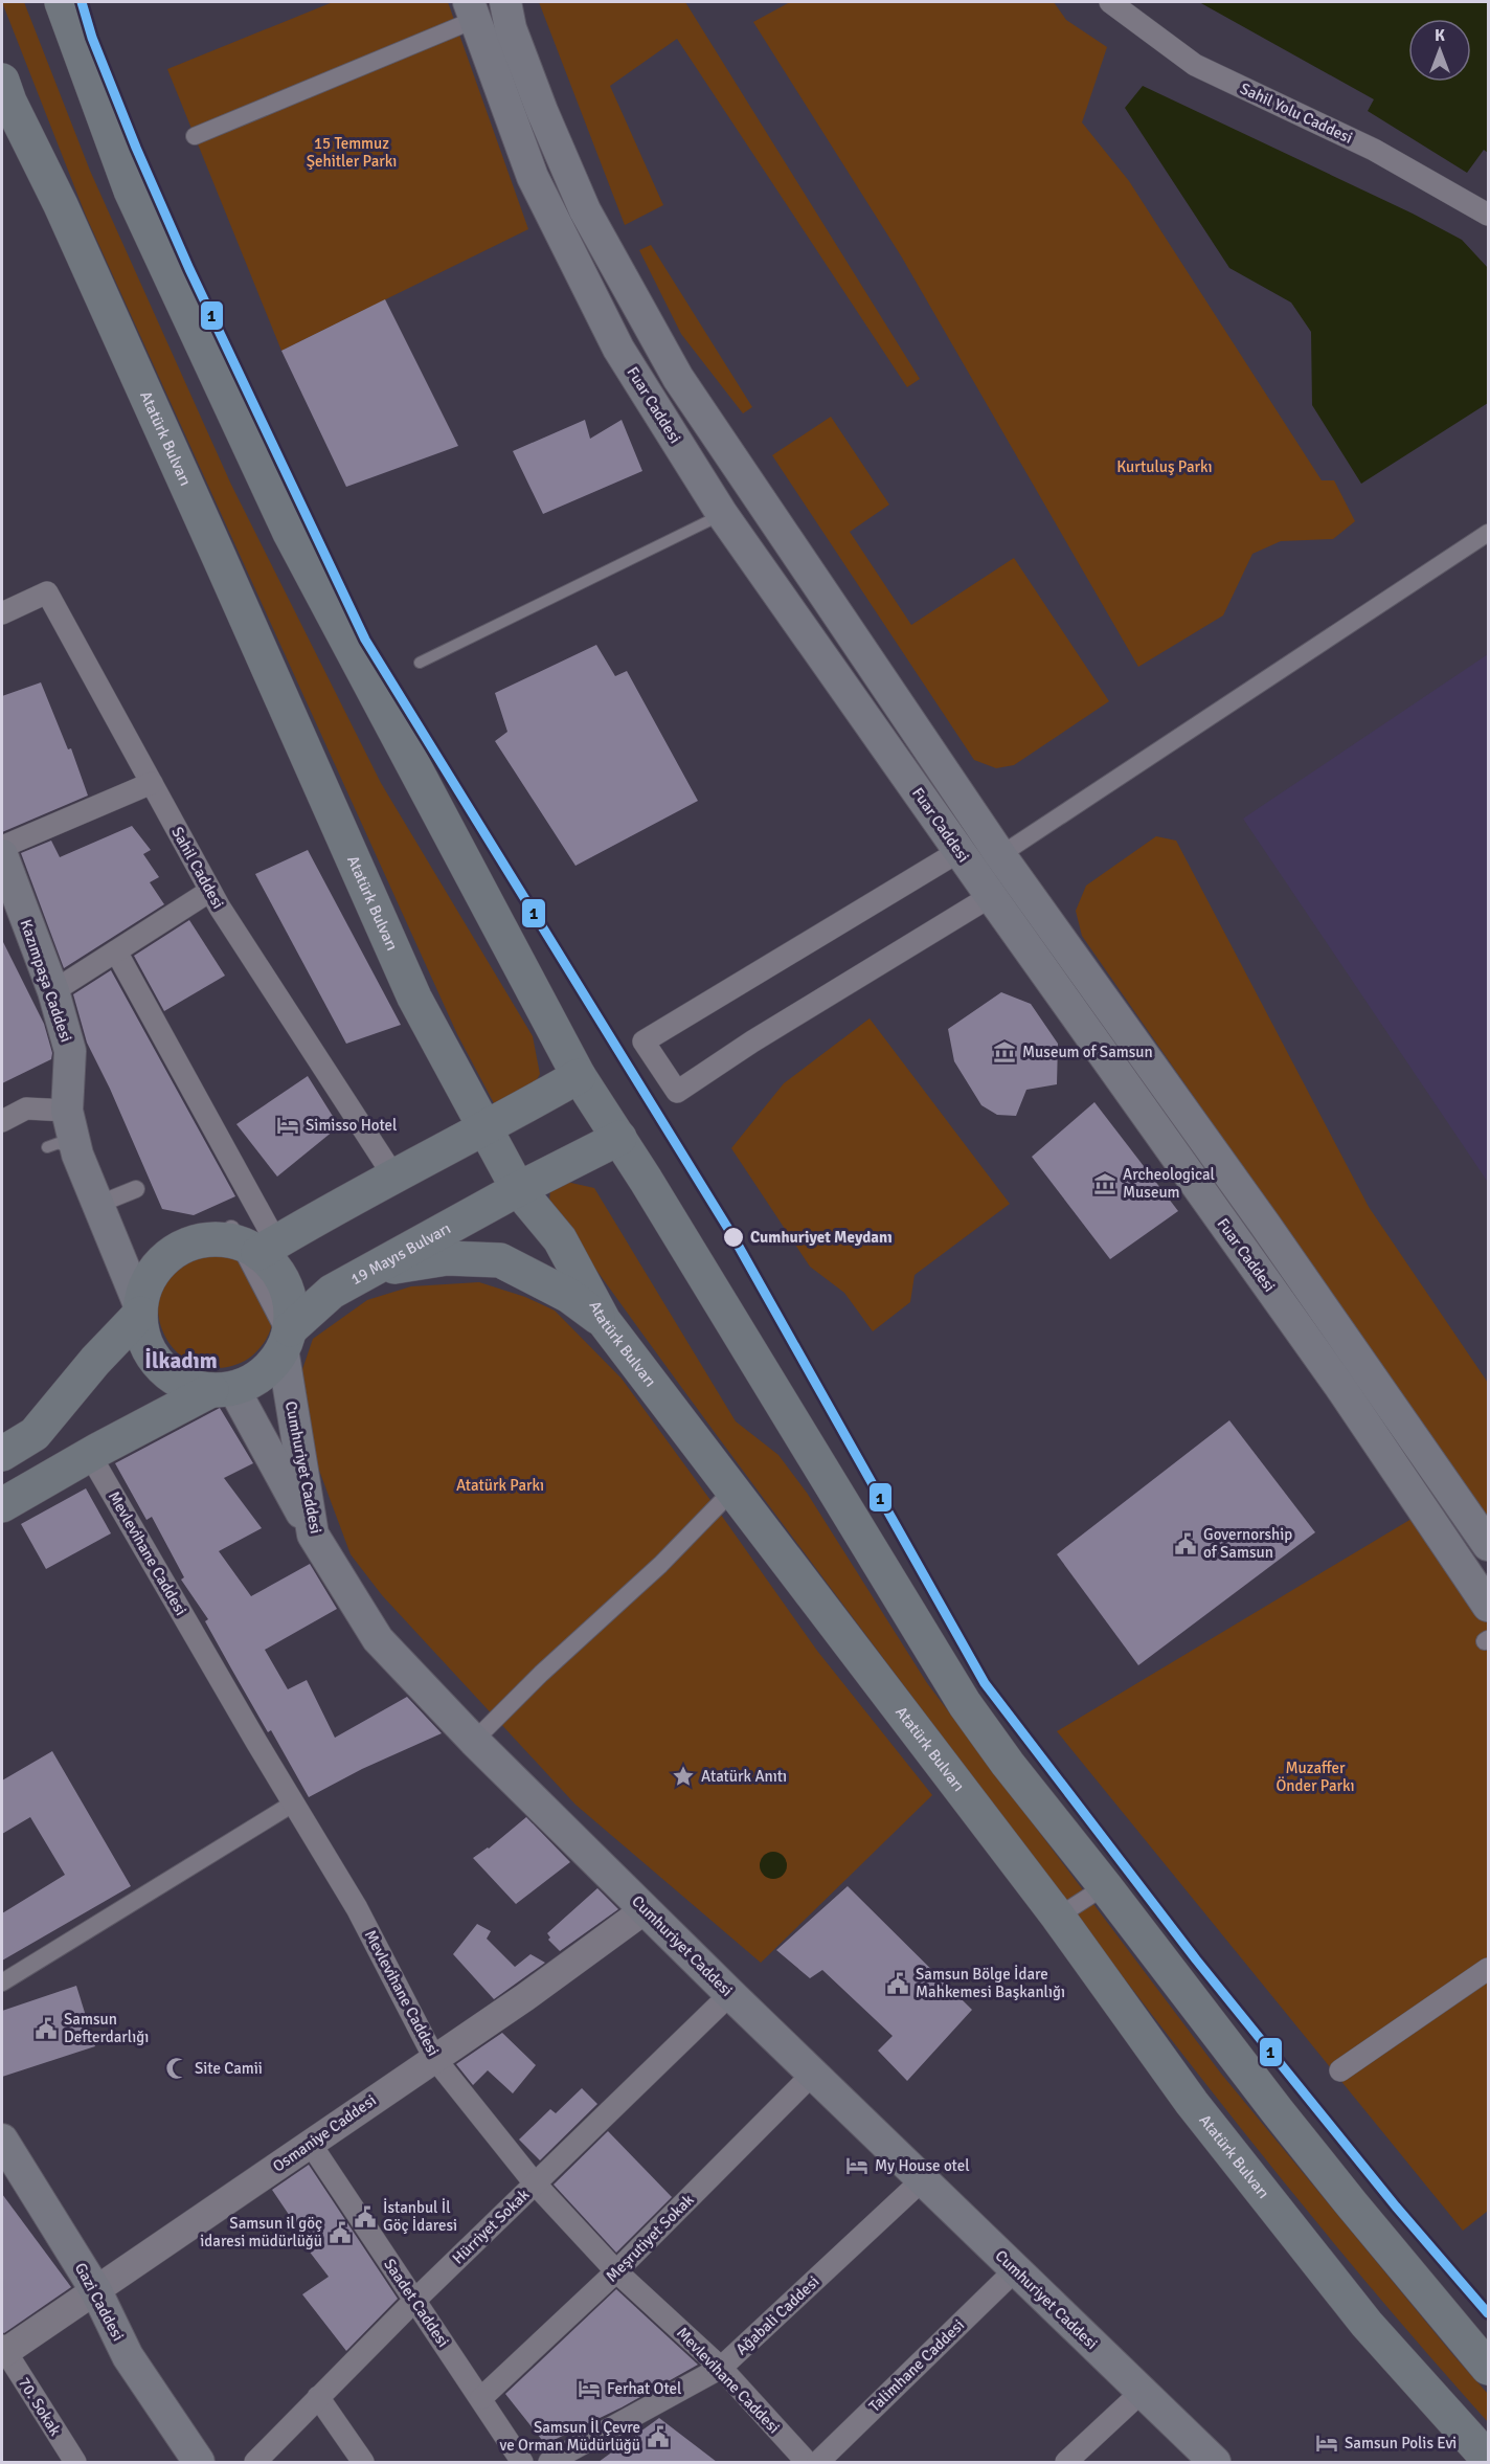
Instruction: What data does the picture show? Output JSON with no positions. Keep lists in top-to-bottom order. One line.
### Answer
{"streets":{"main road":["Fuar Caddesi","Atatürk Bulvarı","Kazımpaşa Caddesi","19 Mayıs Bulvarı","Cumhuriyet Caddesi","Gazi Caddesi"],"street":["Sahil Yolu Caddesi","Sahil Caddesi","Mevlevihane Caddesi","Osmaniye Caddesi","Hürriyet Sokak","Meşrutiyet Sokak","Saadet Caddesi","Ağabali Caddesi","Talimhane Caddesi","70. Sokak"]},"crossings":[["Atatürk Bulvarı","19 Mayıs Bulvarı"],["Kazımpaşa Caddesi","19 Mayıs Bulvarı"],["Kazımpaşa Caddesi","Cumhuriyet Caddesi"],["19 Mayıs Bulvarı","Cumhuriyet Caddesi"],["Cumhuriyet Caddesi","Osmaniye Caddesi"],["Cumhuriyet Caddesi","Hürriyet Sokak"],["Cumhuriyet Caddesi","Meşrutiyet Sokak"],["Cumhuriyet Caddesi","Ağabali Caddesi"],["Cumhuriyet Caddesi","Talimhane Caddesi"],["Mevlevihane Caddesi","Osmaniye Caddesi"],["Mevlevihane Caddesi","Hürriyet Sokak"],["Mevlevihane Caddesi","Meşrutiyet Sokak"],["Mevlevihane Caddesi","Ağabali Caddesi"],["Osmaniye Caddesi","Gazi Caddesi"],["Osmaniye Caddesi","Saadet Caddesi"],["Osmaniye Caddesi","70. Sokak"],["Hürriyet Sokak","Saadet Caddesi"],["Meşrutiyet Sokak","Saadet Caddesi"]],"districts":["İlkadım"],"parks":["15 Temmuz Şehitler Parkı","Kurtuluş Parkı","Atatürk Parkı","Muzaffer Önder Parkı"],"places":{"museum":["Museum of Samsun","Archeological Museum"],"hotel":["Simisso Hotel","My House otel","Ferhat Otel","Samsun Polis Evi"],"other":["Cumhuriyet Meydanı"],"public building":["Governorship of Samsun","Samsun Bölge İdare Mahkemesi Başkanlığı","Samsun Defterdarlığı","İstanbul İl Göç İdaresi","Samsun il göç idaresi müdürlüğü","Samsun İl Çevre ve Orman Müdürlüğü"],"place":["Atatürk Anıtı"],"mosque":["Site Camii"]},"lines":["transit line 1"],"north":"top"}
